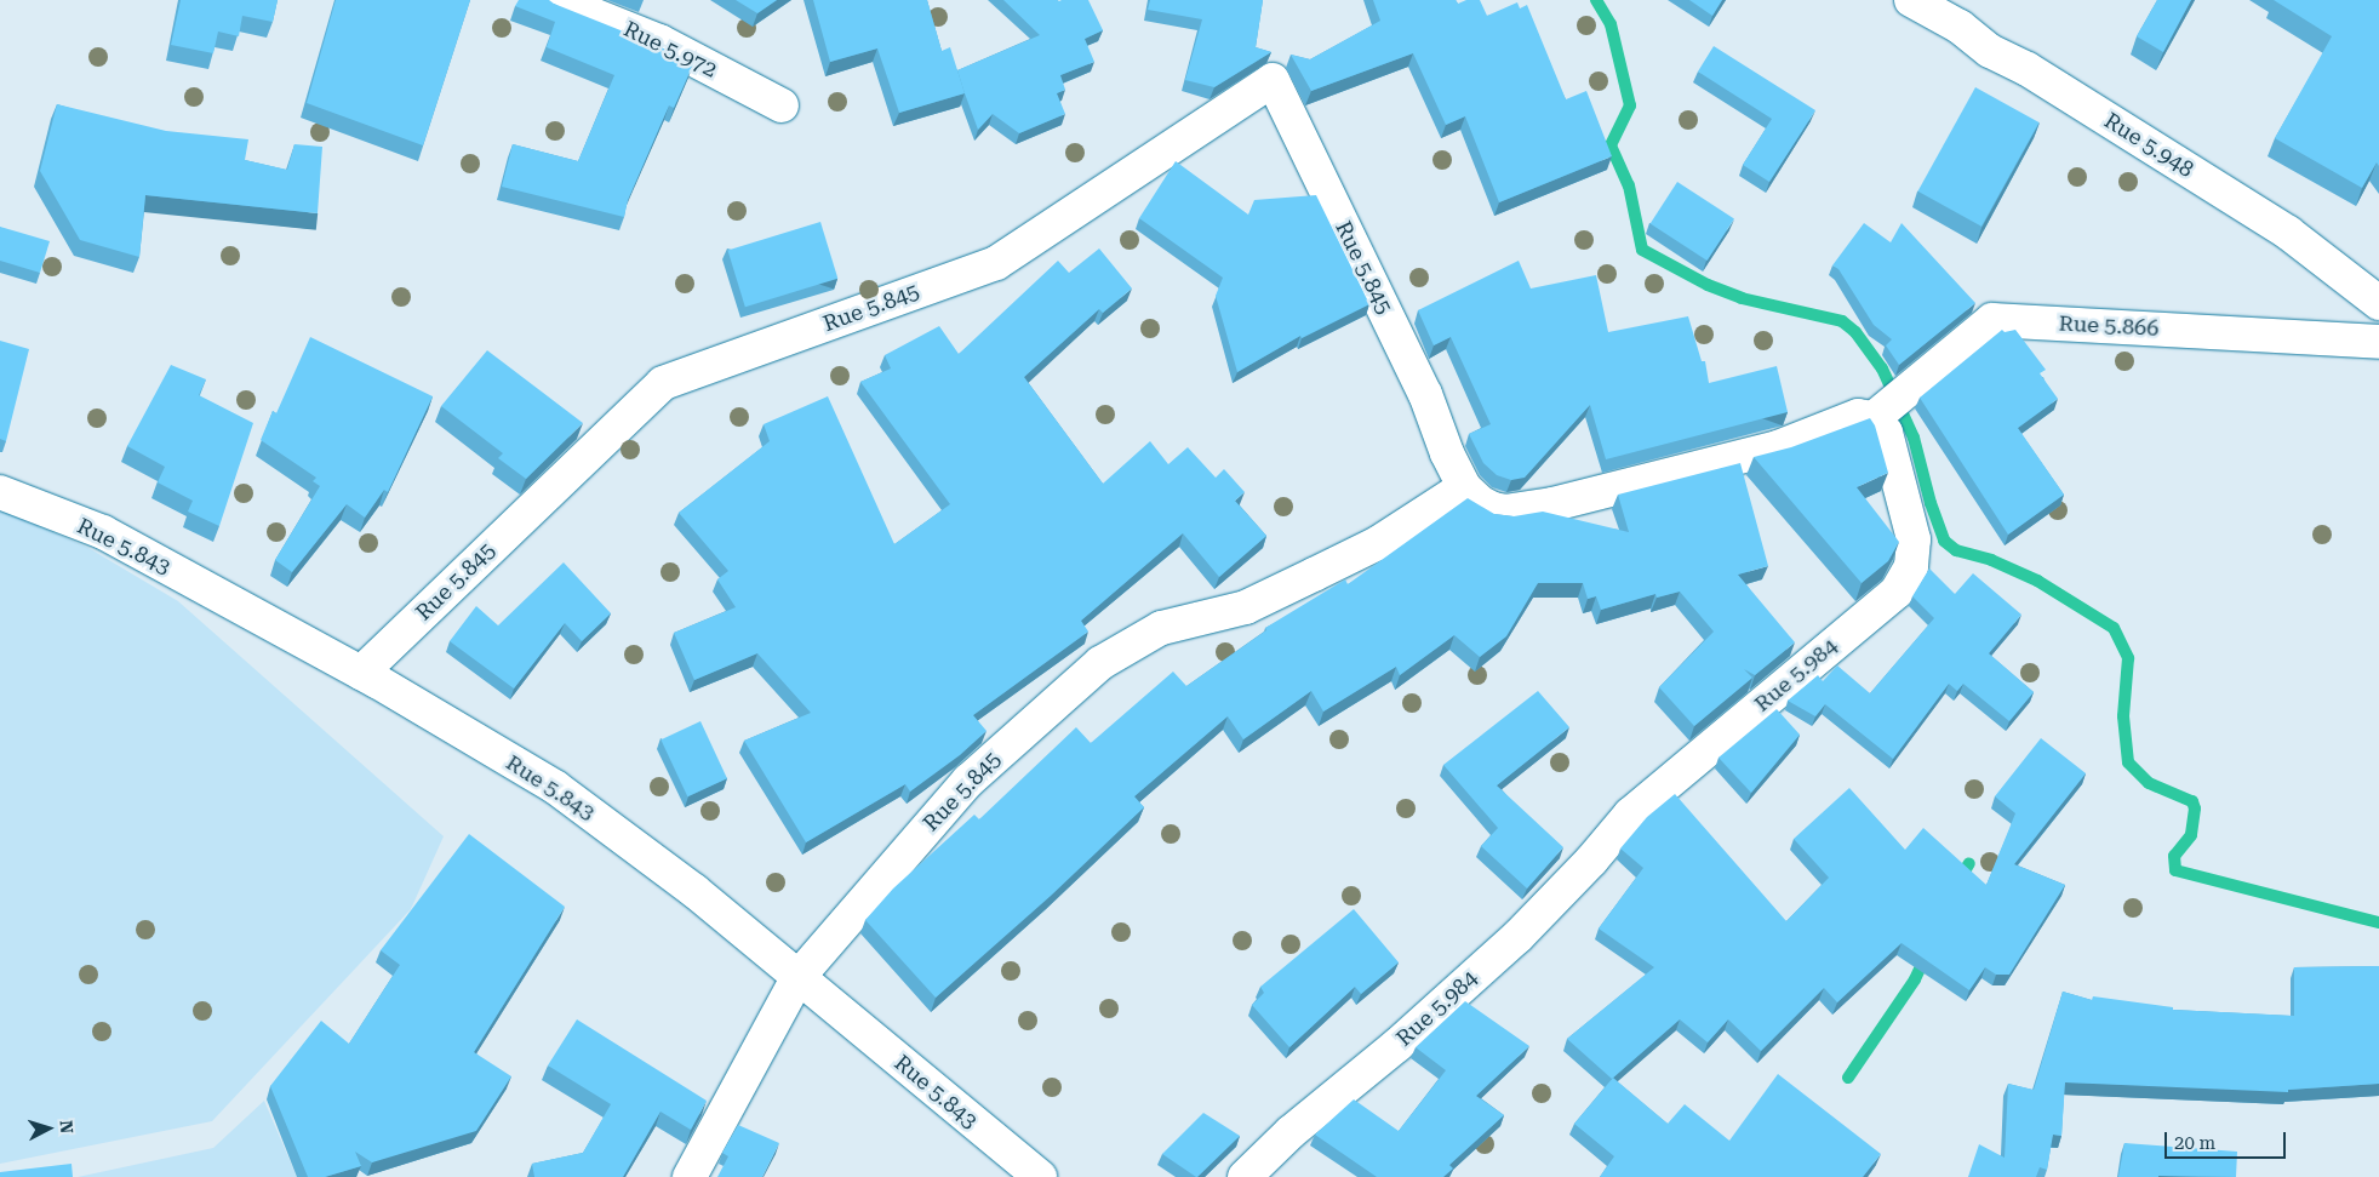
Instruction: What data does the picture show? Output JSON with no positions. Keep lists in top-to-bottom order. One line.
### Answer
{"streets":{"street":["Rue 5.972","Rue 5.948","Rue 5.845","Rue 5.866","Rue 5.843","Rue 5.984"]},"crossings":[["Rue 5.845","Rue 5.843"],["Rue 5.866","Rue 5.984"]],"scale_bar":"20 m","north":"right"}
